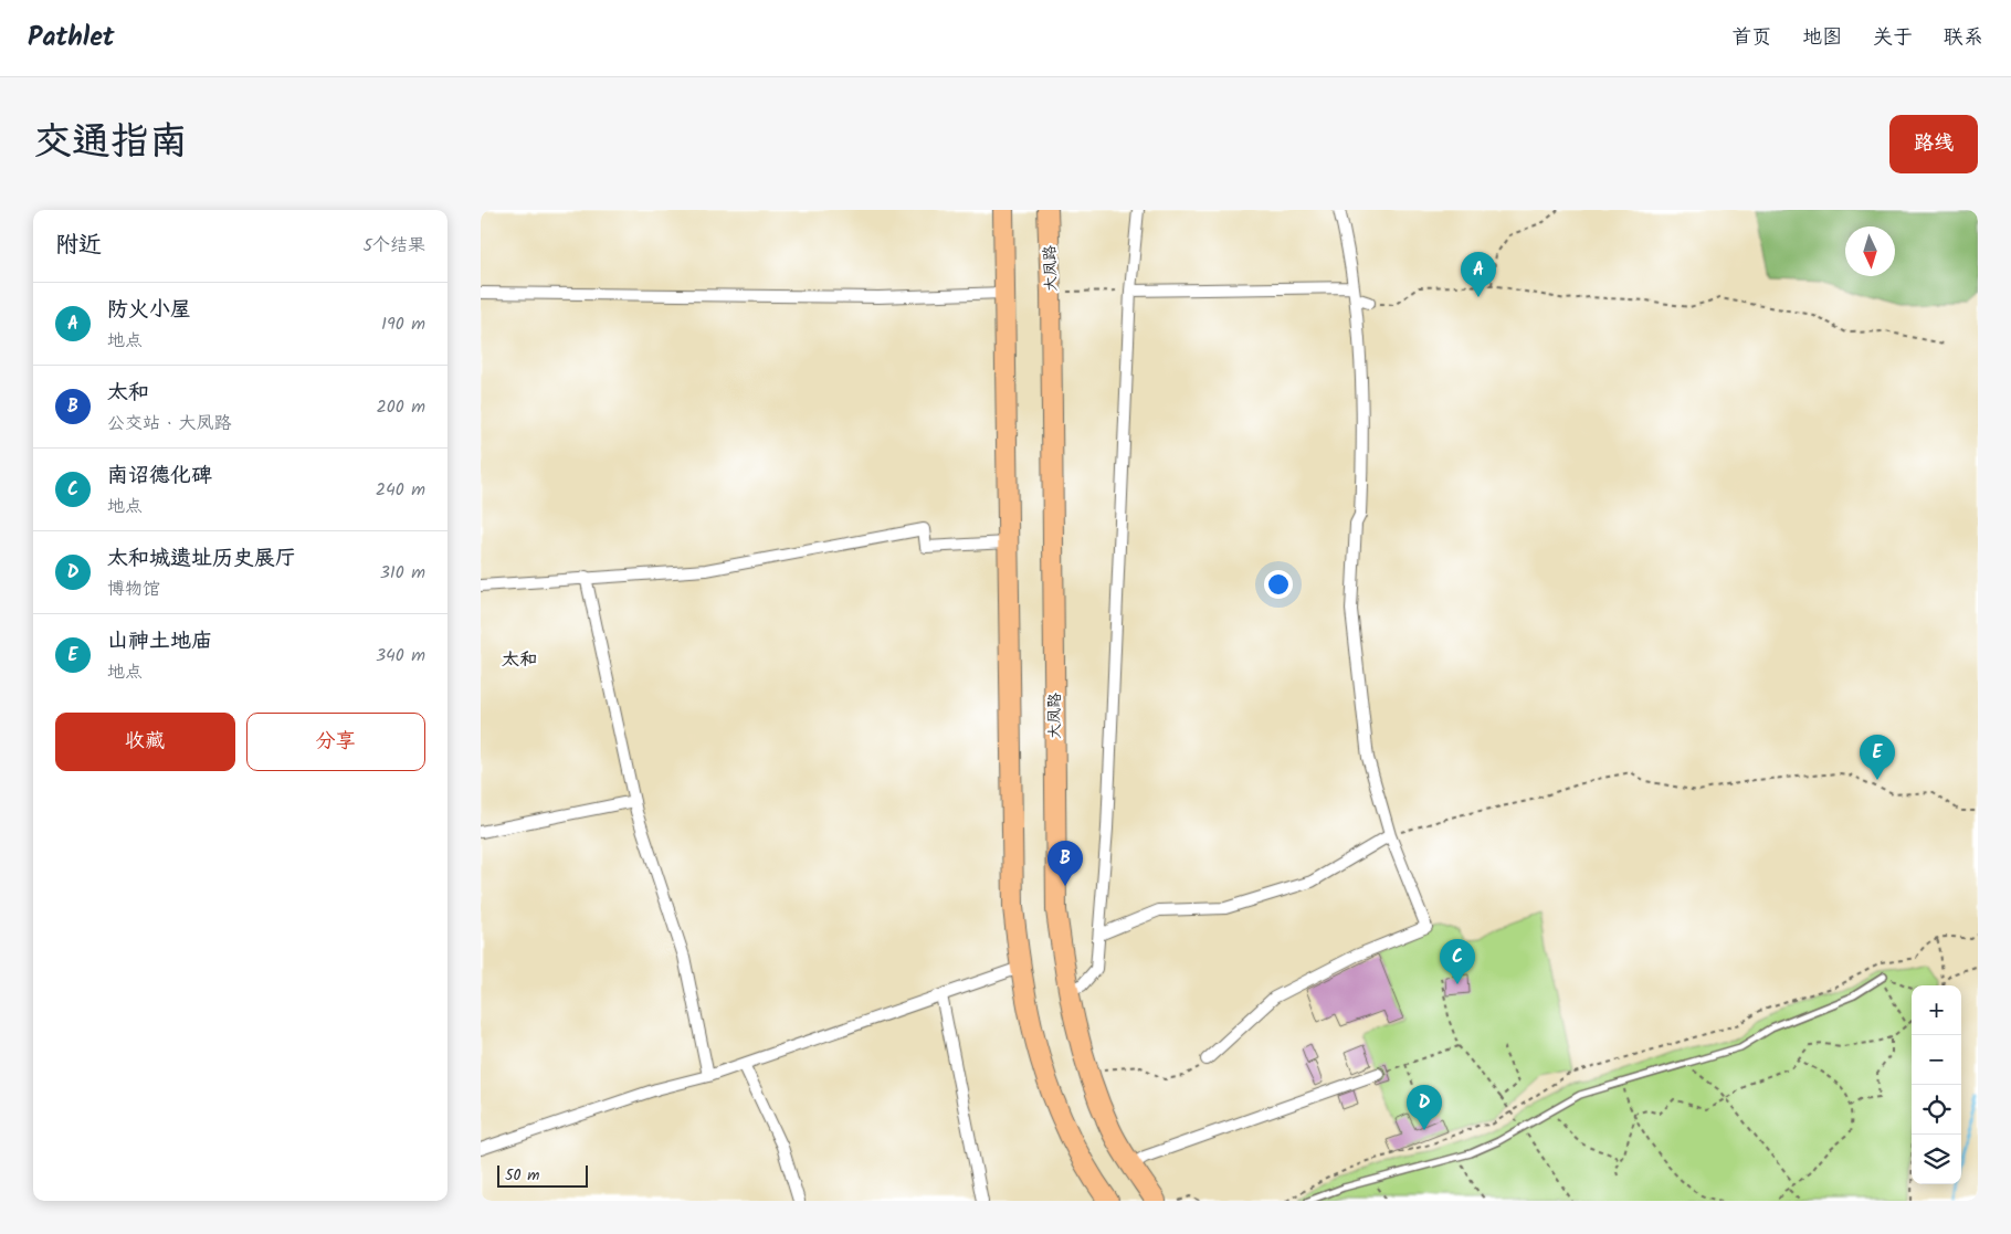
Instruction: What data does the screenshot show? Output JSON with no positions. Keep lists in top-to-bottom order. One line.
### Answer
{"streets":{"highway":["大凤路"]},"districts":["太和"],"scale_bar":"50 m","north":"bottom","page":{"header":"Pathlet","nav":["首页","地图","关于","联系"],"title":"交通指南","buttons":["路线",["收藏","分享"]],"heading":["附近","5个结果"],"pins":["A","E","B","C","D"],"list":[{"mark":"A","name":"防火小屋","note":"地点","value":"190 m"},{"mark":"B","name":"太和","note":"公交站 · 大凤路","value":"200 m"},{"mark":"C","name":"南诏德化碑","note":"地点","value":"240 m"},{"mark":"D","name":"太和城遗址历史展厅","note":"博物馆","value":"310 m"},{"mark":"E","name":"山神土地庙","note":"地点","value":"340 m"}],"map_buttons":["+","−"],"scale":"50 m"}}
